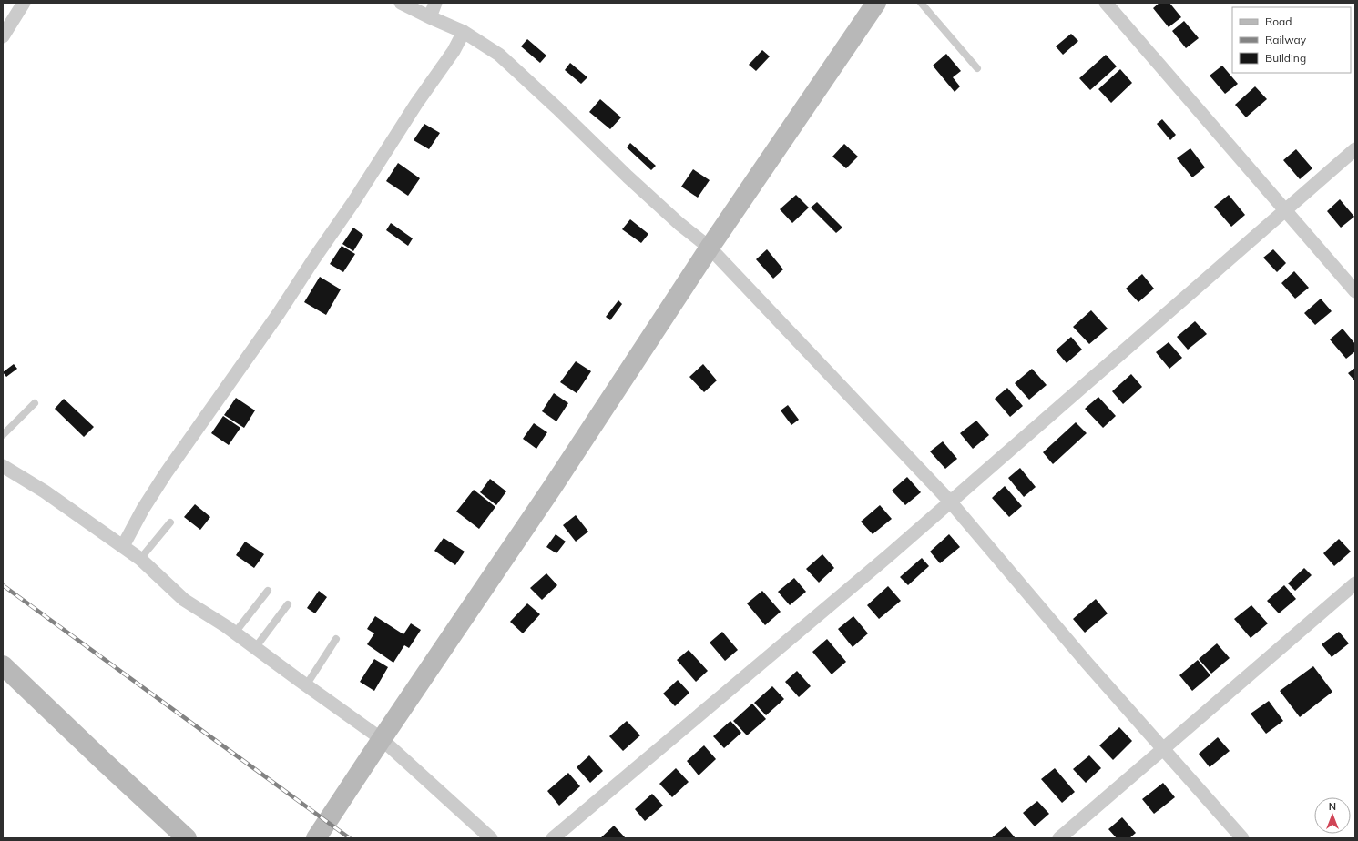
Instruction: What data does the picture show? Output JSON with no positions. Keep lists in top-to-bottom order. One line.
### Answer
{"legend":["Road","Railway","Building"],"north":"top"}
